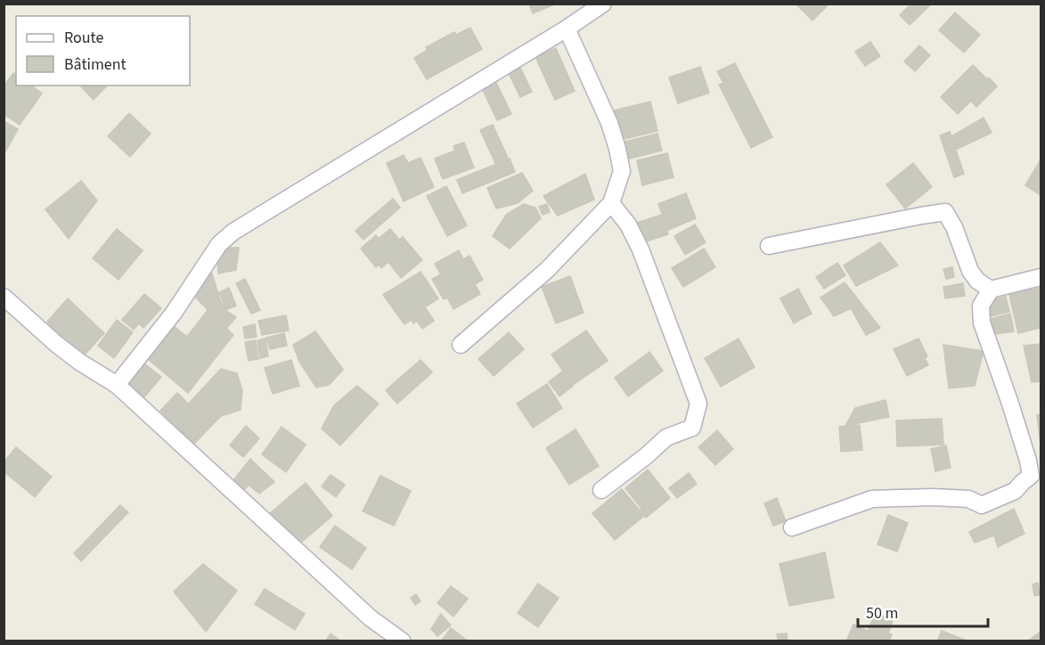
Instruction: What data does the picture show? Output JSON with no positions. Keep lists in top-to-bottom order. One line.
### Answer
{"legend":["Route","Bâtiment"],"scale_bar":"50 m"}
